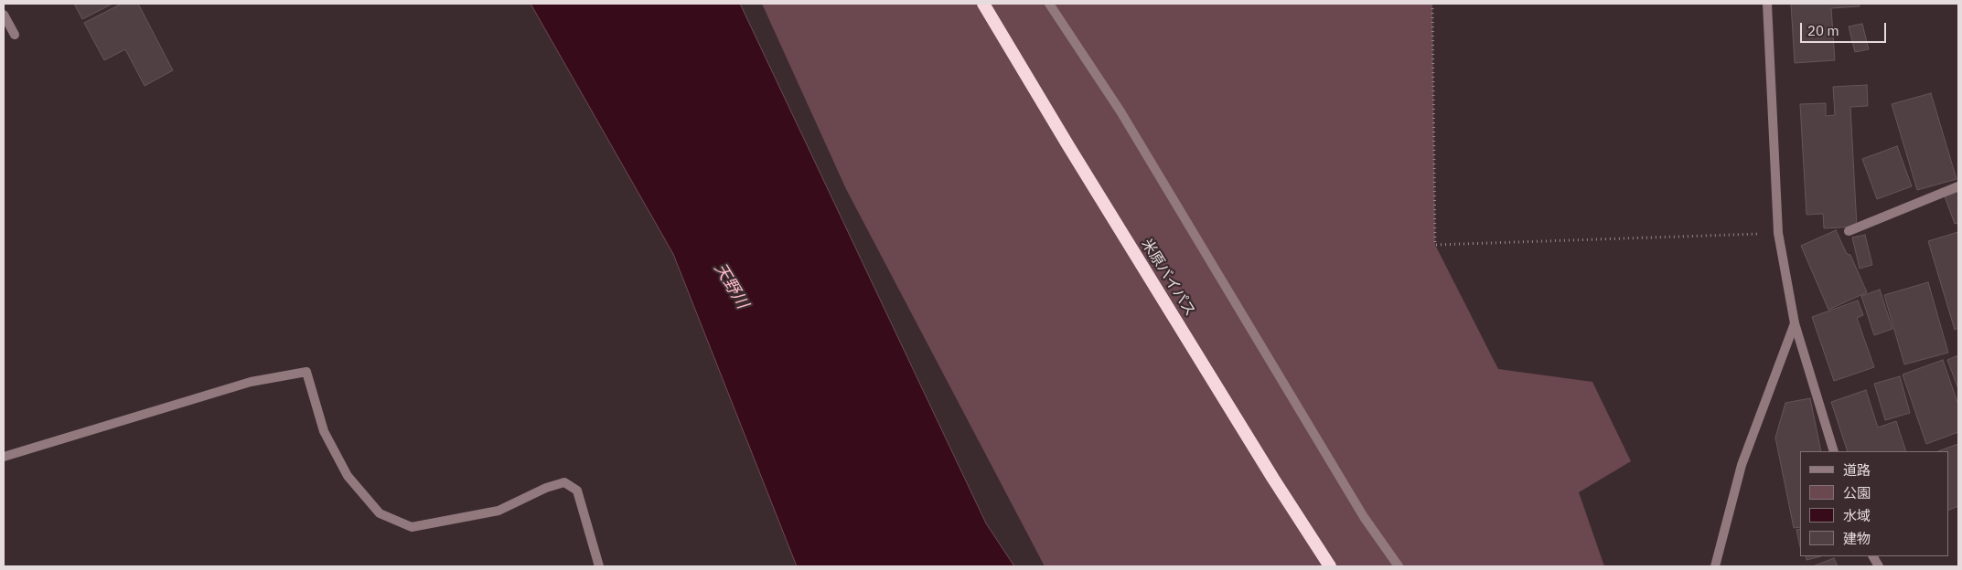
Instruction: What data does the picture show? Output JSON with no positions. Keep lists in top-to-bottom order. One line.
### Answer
{"streets":{"highway":["米原バイパス"]},"water":["天野川"],"legend":["道路","公園","水域","建物"],"scale_bar":"20 m"}
